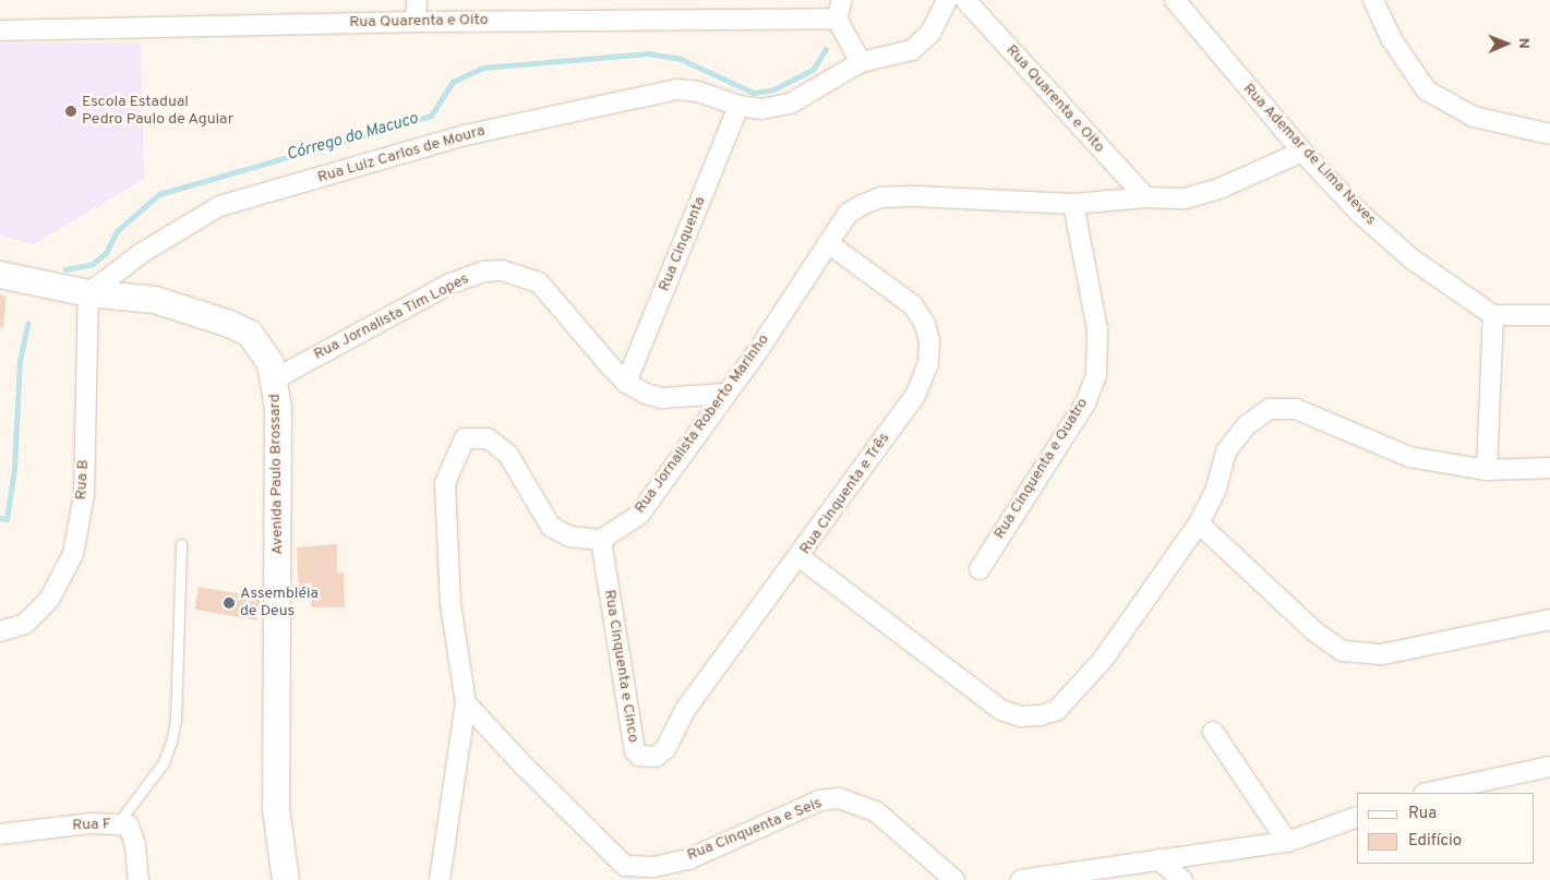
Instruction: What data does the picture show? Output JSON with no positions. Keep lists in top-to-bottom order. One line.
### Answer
{"streets":{"main road":["Avenida Paulo Brossard"],"street":["Rua Quarenta e Oito","Rua Luiz Carlos de Moura","Rua Ademar de Lima Neves","Rua Cinquenta","Rua Jornalista Tim Lopes","Rua Jornalista Roberto Marinho","Rua Cinquenta e Quatro","Rua B","Rua Cinquenta e Três","Rua Cinquenta e Cinco","Rua F","Rua Cinquenta e Seis"]},"crossings":[["Rua Quarenta e Oito","Rua Jornalista Roberto Marinho"],["Rua Luiz Carlos de Moura","Rua Cinquenta"],["Rua Luiz Carlos de Moura","Avenida Paulo Brossard"],["Rua Luiz Carlos de Moura","Rua B"],["Rua Ademar de Lima Neves","Rua Jornalista Roberto Marinho"],["Rua Cinquenta","Rua Jornalista Tim Lopes"],["Rua Jornalista Tim Lopes","Rua Jornalista Roberto Marinho"],["Rua Jornalista Tim Lopes","Avenida Paulo Brossard"],["Rua Jornalista Roberto Marinho","Rua Cinquenta e Quatro"],["Rua Jornalista Roberto Marinho","Rua Cinquenta e Três"],["Rua Jornalista Roberto Marinho","Rua Cinquenta e Cinco"],["Avenida Paulo Brossard","Rua B"],["Rua Cinquenta e Três","Rua Cinquenta e Cinco"]],"water":["Córrego do Macuco"],"places":["Escola Estadual Pedro Paulo de Aguiar","Assembléia de Deus"],"legend":["Rua","Edifício"],"north":"right"}
